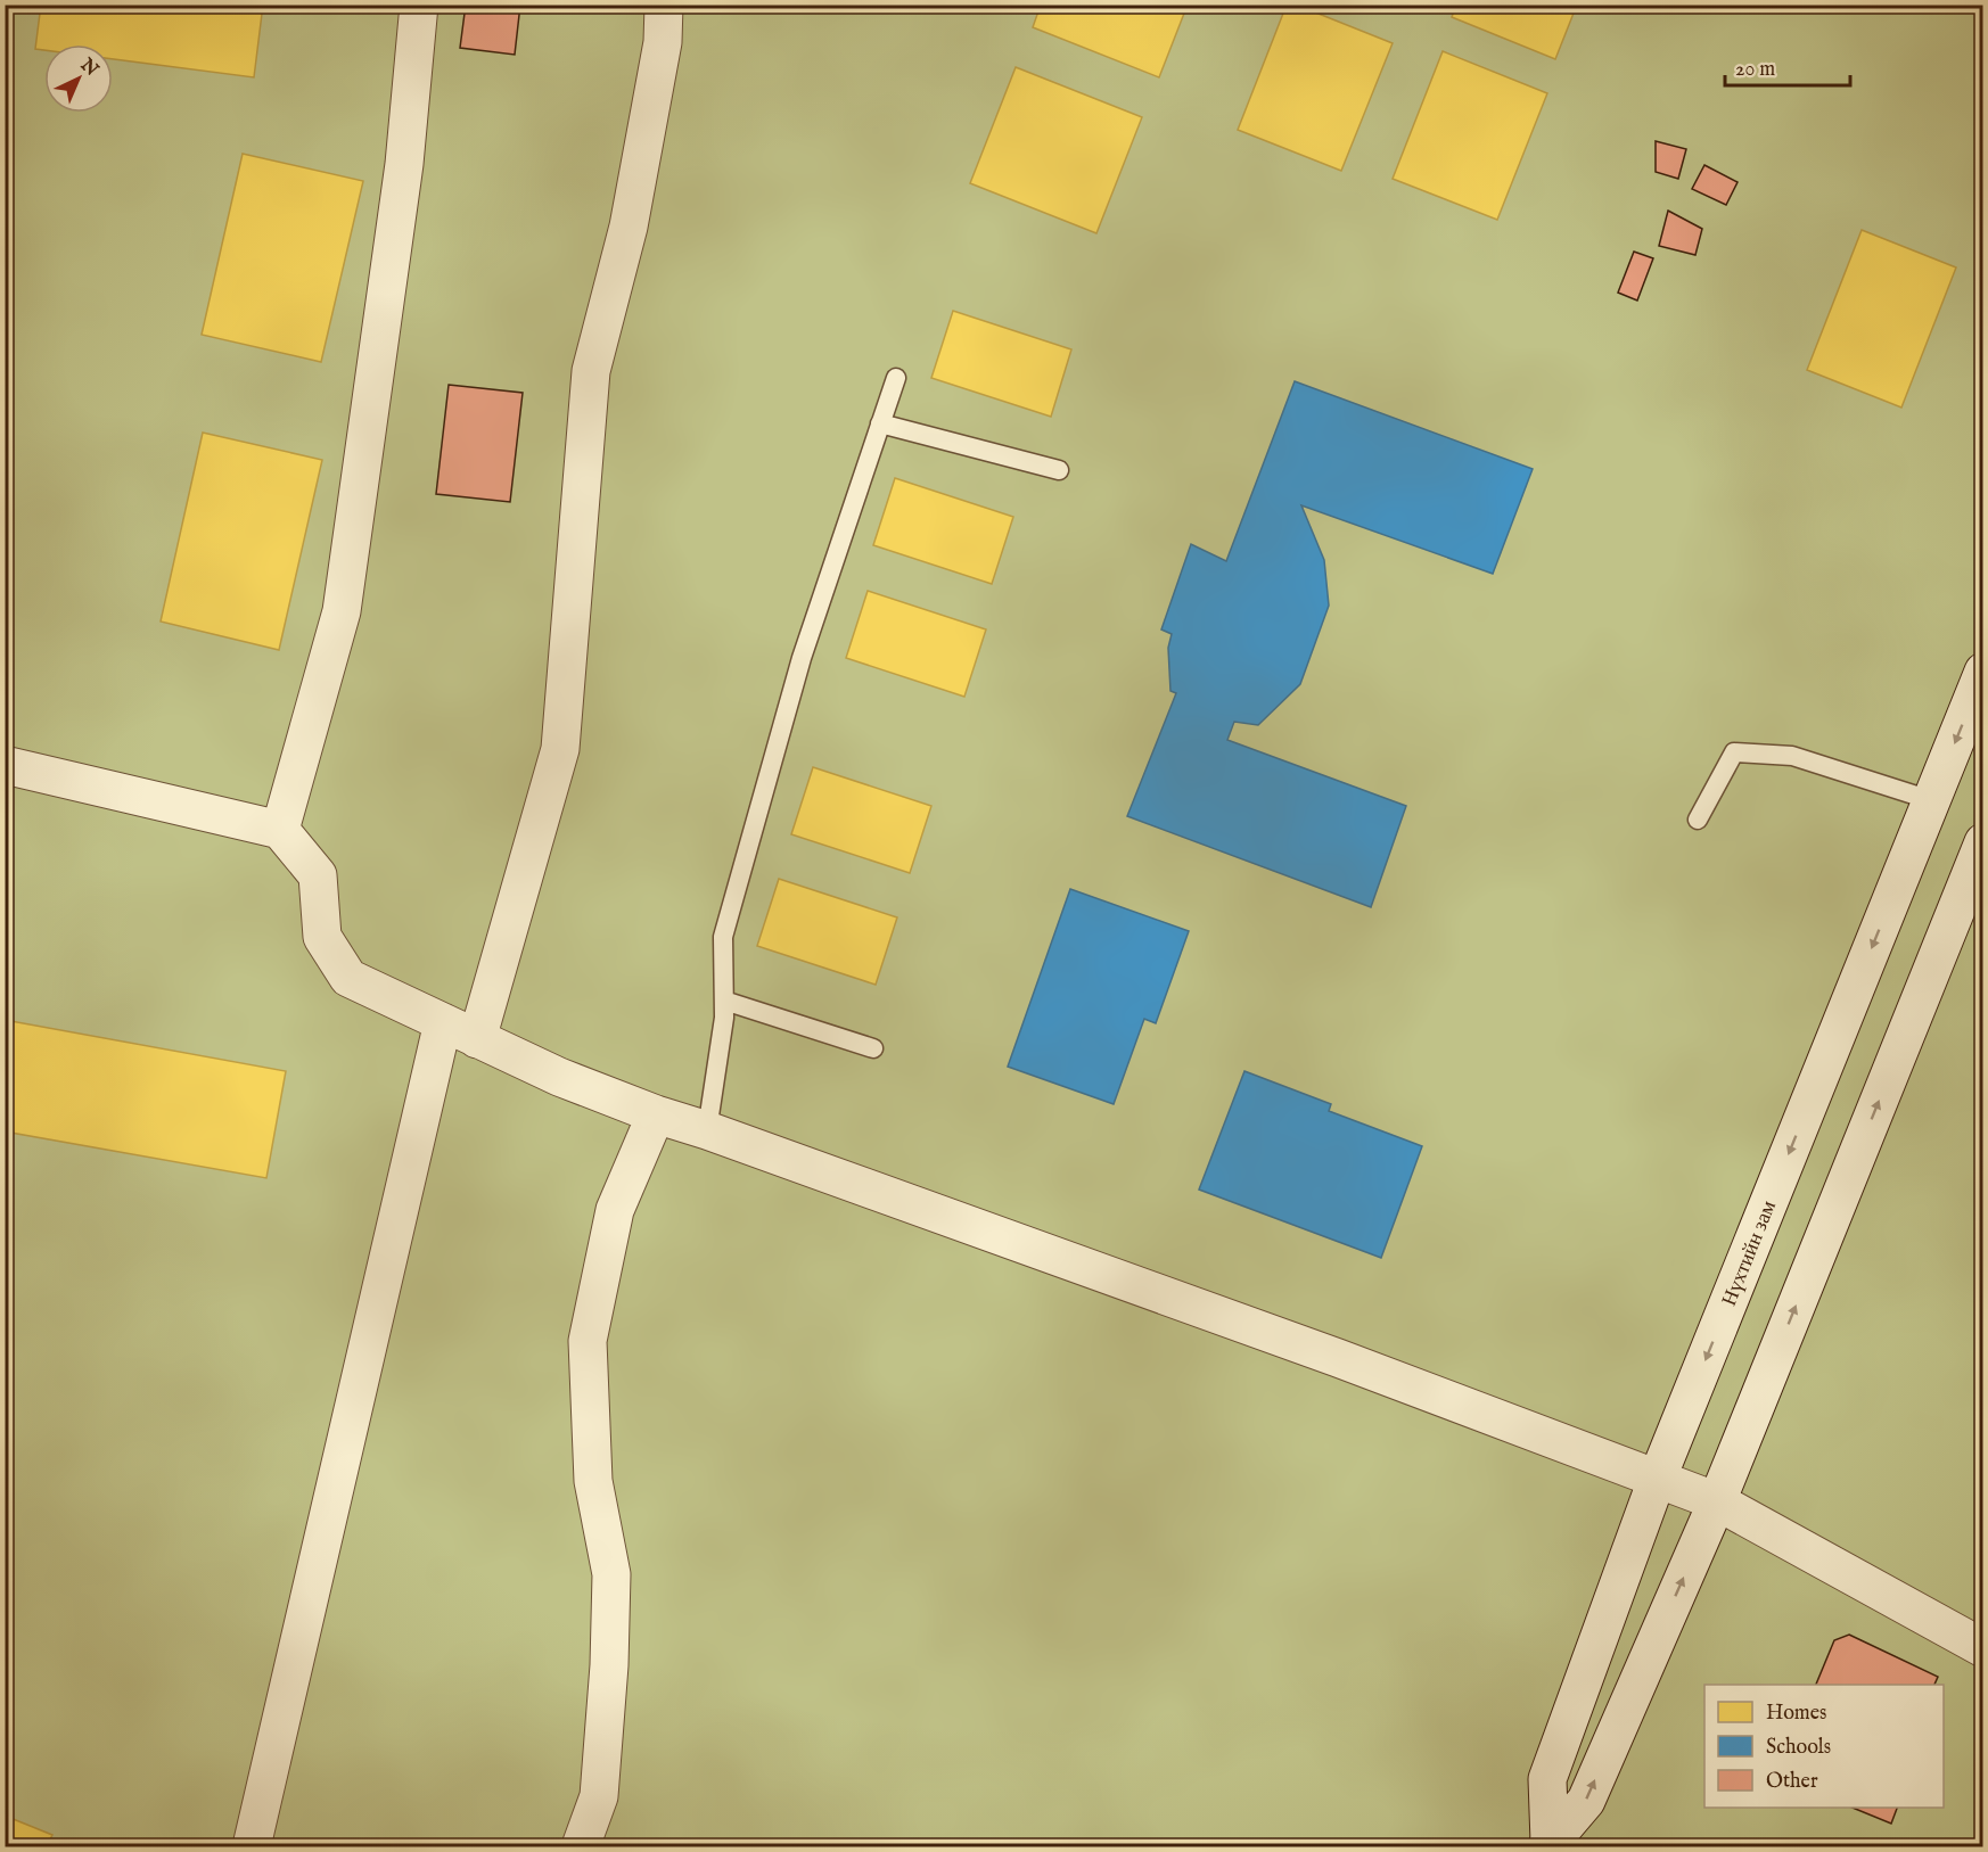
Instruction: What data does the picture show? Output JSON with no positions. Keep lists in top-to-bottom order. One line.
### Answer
{"streets":{"street":["Нүхтийн зам"]},"legend":["Homes","Schools","Other"],"scale_bar":"20 m","north":"top right"}
